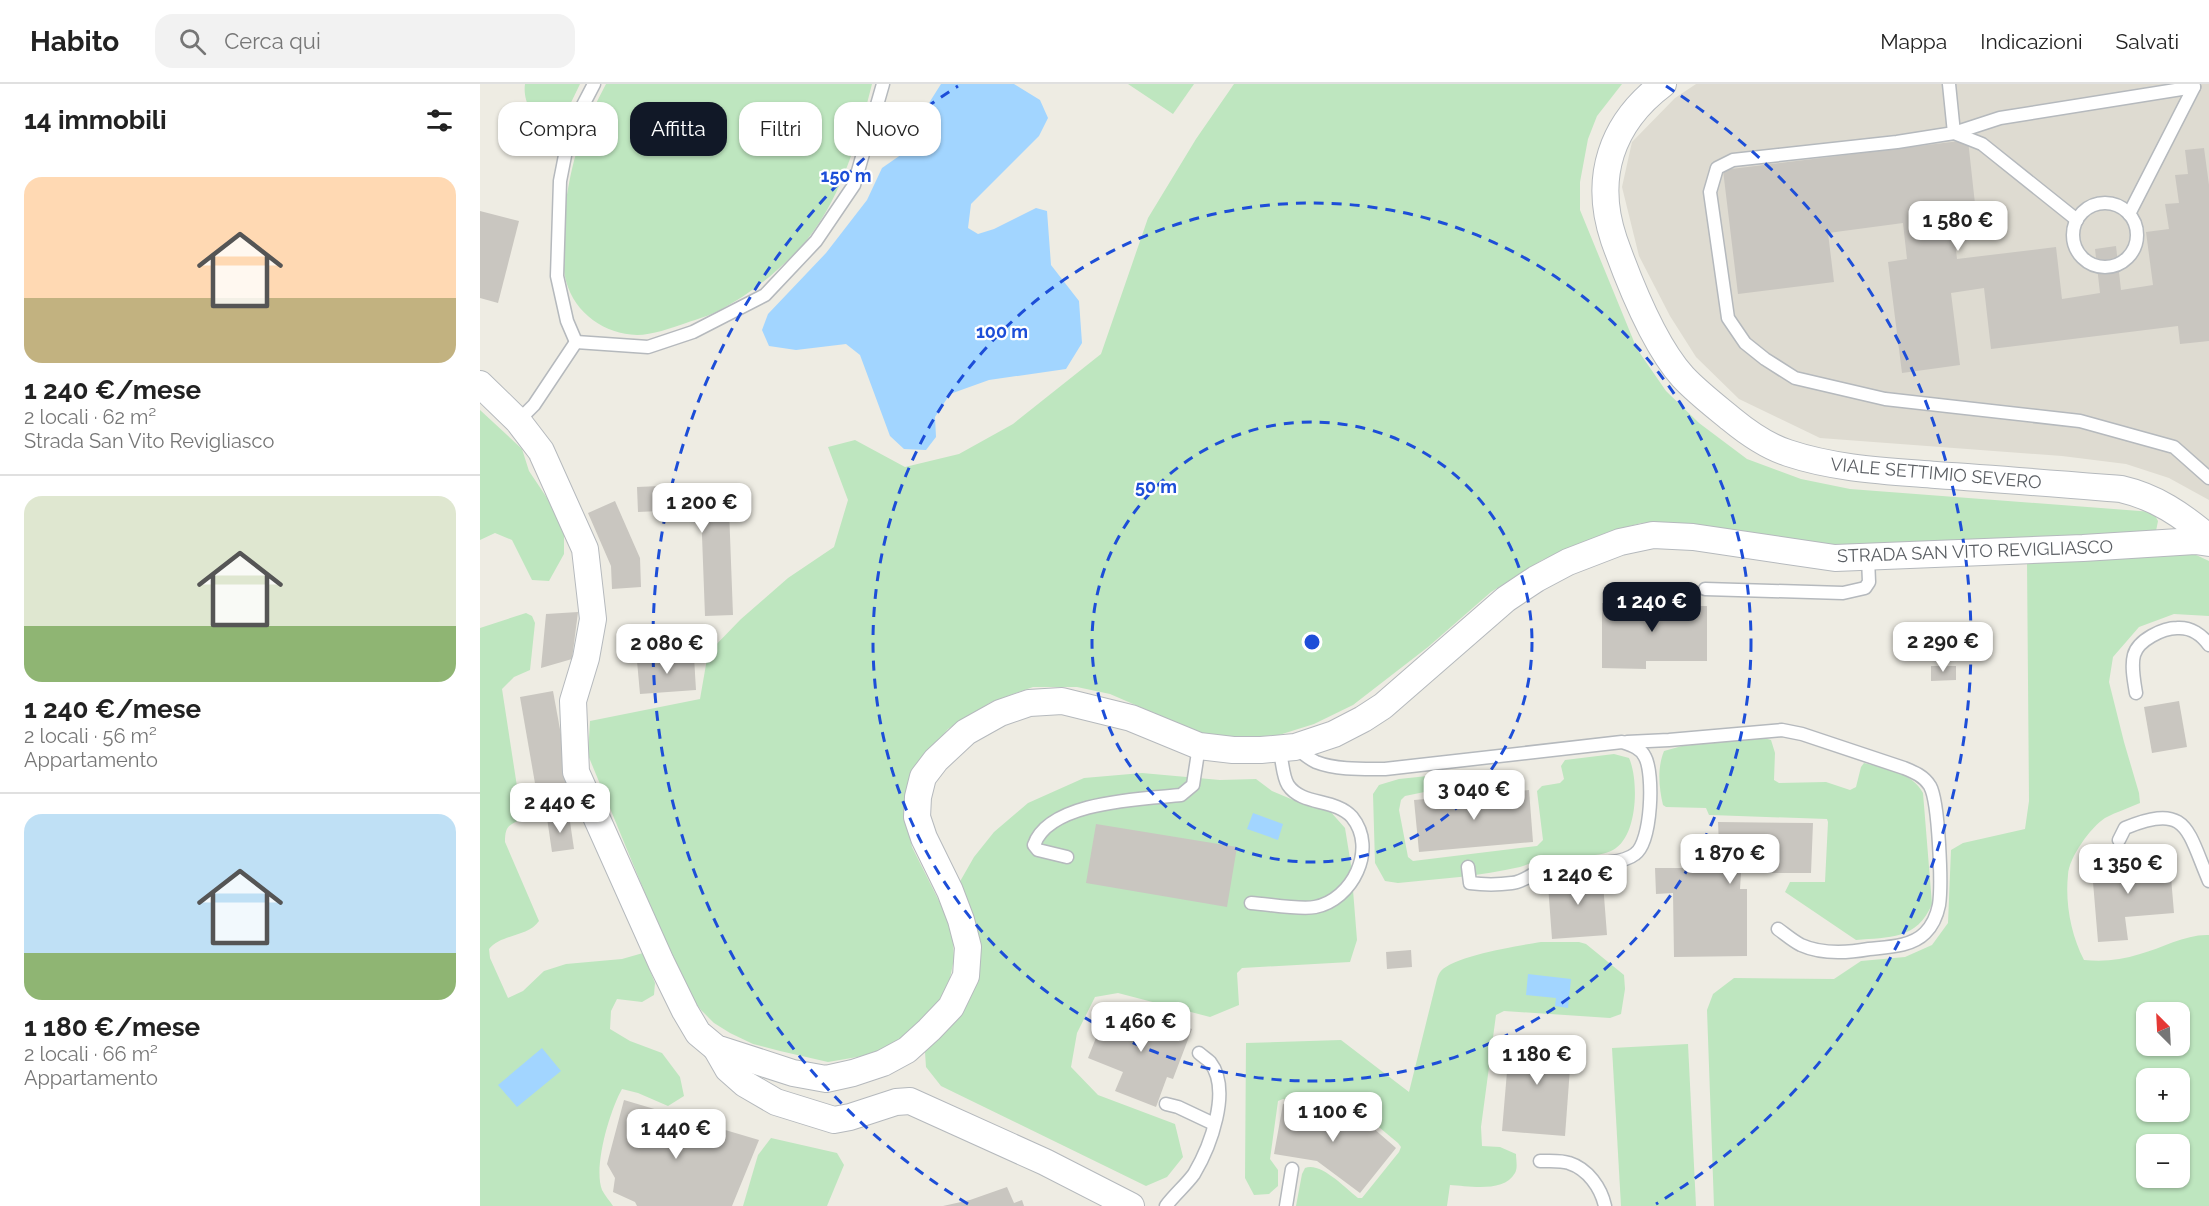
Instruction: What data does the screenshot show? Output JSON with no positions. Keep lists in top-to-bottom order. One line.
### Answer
{"streets":{"street":["VIALE SETTIMIO SEVERO","STRADA SAN VITO REVIGLIASCO"]},"north":"top left","page":{"header":"Habito","search":"Cerca qui","nav":["Mappa","Indicazioni","Salvati"],"heading":"14 immobili","chip":["Compra","Affitta","Filtri","Nuovo"],"list":[{"name":"1 240 €/mese","note":"2 locali · 62 m² · Strada San Vito Revigliasco"},{"name":"1 240 €/mese","note":"2 locali · 56 m² · Appartamento"},{"name":"1 180 €/mese","note":"2 locali · 66 m² · Appartamento"}],"price":["1 580 €","1 200 €","1 240 €","2 290 €","2 080 €","3 040 €","2 440 €","1 870 €","1 350 €","1 240 €","1 460 €","1 180 €","1 100 €","1 440 €"],"map_buttons":["+","−"]},"rings":["150 m","100 m","50 m"]}
